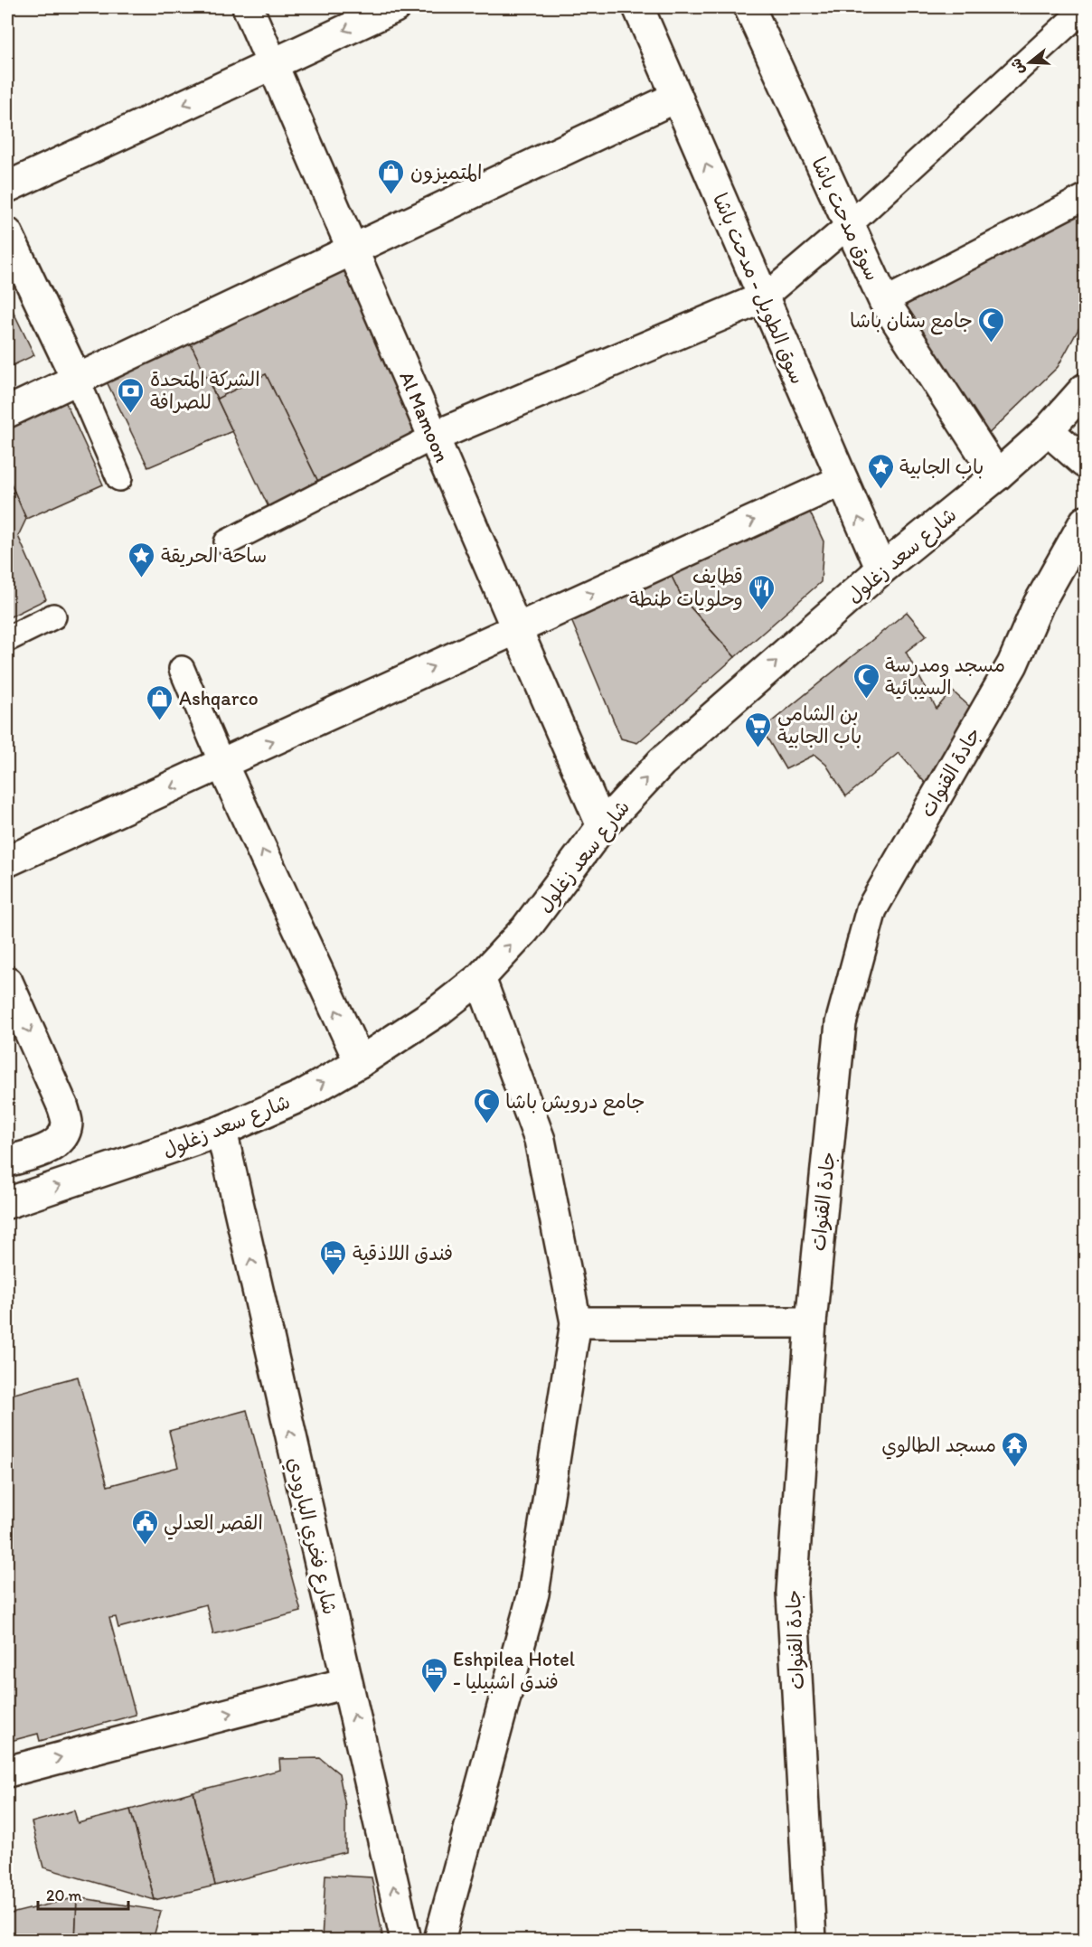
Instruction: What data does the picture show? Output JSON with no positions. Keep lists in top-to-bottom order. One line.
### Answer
{"streets":{"street":["سوق مدحت باشا","سوق الطويل - مدحت باشا","Al Mamoon","شارع سعد زغلول","جادة القنوات","شارع فخري البارودي"]},"crossings":[["سوق مدحت باشا","شارع سعد زغلول"],["سوق الطويل - مدحت باشا","شارع سعد زغلول"],["Al Mamoon","شارع سعد زغلول"],["شارع سعد زغلول","شارع فخري البارودي"]],"one_way":["سوق الطويل - مدحت باشا"],"places":{"shop":["المتميزون","Ashqarco"],"mosque":["جامع سنان باشا","مسجد ومدرسة السيبائية","جامع درويش باشا"],"bank":["الشركة المتحدة للصرافة"],"place":["باب الجابية","ساحة الحريقة"],"restaurant":["قطايف وحلويات طنطة"],"supermarket":["بن الشامي باب الجابية"],"hotel":["فندق اللاذقية","Eshpilea Hotel - فندق اشبيليا"],"temple":["مسجد الطالوي"],"public building":["القصر العدلي"]},"scale_bar":"20 m","north":"left"}
